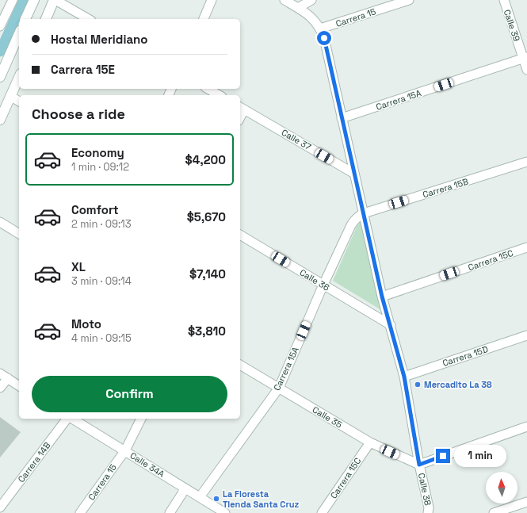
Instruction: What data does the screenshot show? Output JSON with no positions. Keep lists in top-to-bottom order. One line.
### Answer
{"streets":{"street":["Carrera 15","Calle 39","Carrera 15A","Calle 37","Carrera 15B","Carrera 15C","Calle 36","Carrera 15D","Calle 35","Carrera 14B","Calle 34A","Calle 38"]},"crossings":[["Carrera 15","Calle 34A"],["Carrera 15","Calle 38"],["Calle 39","Carrera 15A"],["Carrera 15A","Carrera 15B"],["Carrera 15A","Calle 36"],["Carrera 15A","Calle 35"],["Carrera 15A","Calle 34A"],["Carrera 15A","Calle 38"],["Calle 37","Calle 38"],["Carrera 15B","Calle 38"],["Carrera 15C","Calle 35"],["Carrera 15C","Calle 38"],["Calle 36","Calle 38"],["Carrera 15D","Calle 38"],["Calle 35","Calle 38"]],"places":["Mercadito La 38","La Floresta Tienda Santa Cruz"],"north":"top","page":{"banner":["Hostal Meridiano","Carrera 15E"],"heading":"Choose a ride","list":[{"name":"Economy","note":"1 min · 09:12","value":"$4,200"},{"name":"Comfort","note":"2 min · 09:13","value":"$5,670"},{"name":"XL","note":"3 min · 09:14","value":"$7,140"},{"name":"Moto","note":"4 min · 09:15","value":"$3,810"}],"buttons":"Confirm","bubble":"1 min"}}
